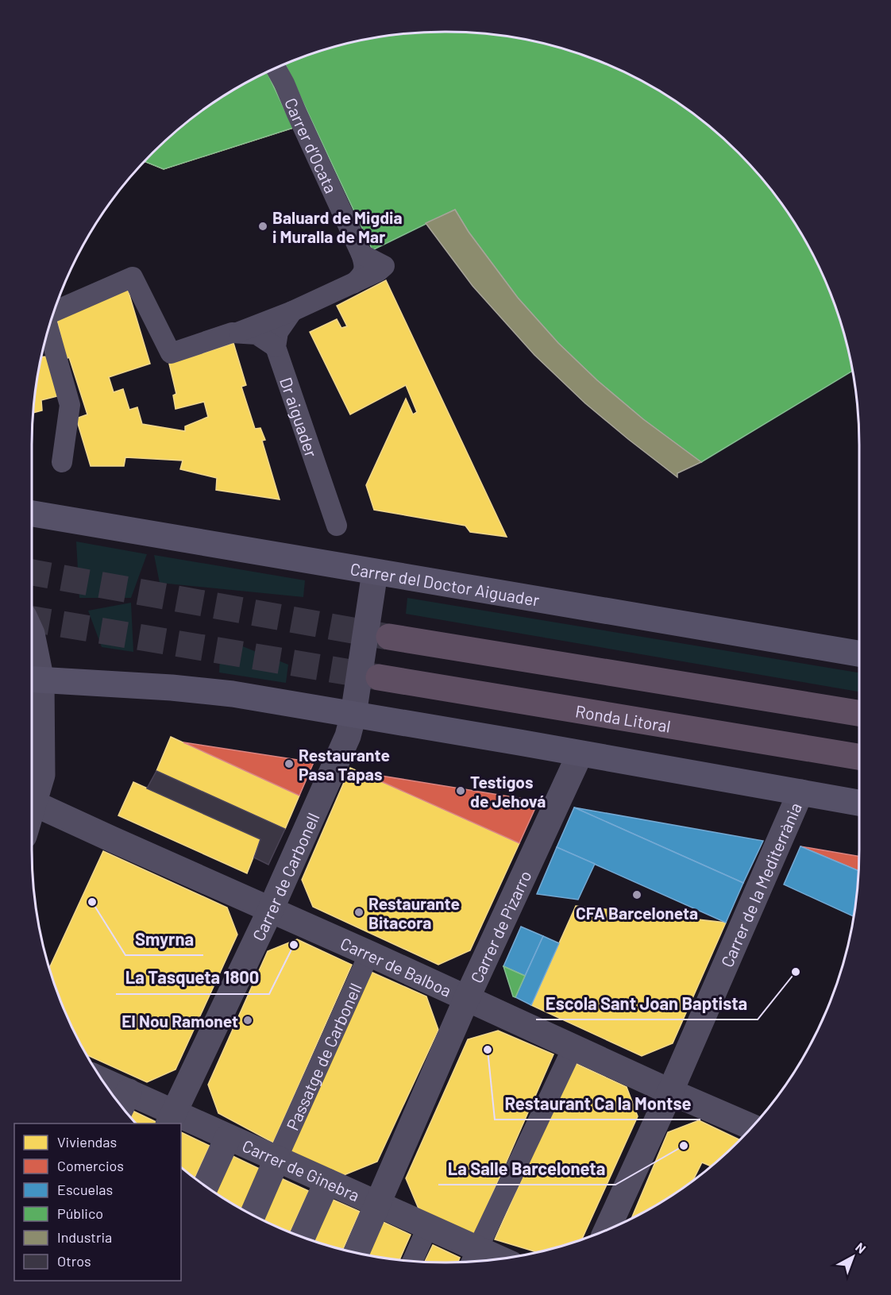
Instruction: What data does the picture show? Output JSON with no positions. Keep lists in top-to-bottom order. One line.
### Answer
{"streets":{"highway":["Ronda Litoral"],"main road":["Carrer del Doctor Aiguader"],"street":["Carrer d'Ocata","Dr aiguader","Carrer de Carbonell","Carrer de la Mediterrània","Carrer de Pizarro","Carrer de Balboa","Passatge de Carbonell","Carrer de Ginebra"]},"crossings":[["Carrer del Doctor Aiguader","Carrer de Carbonell"],["Carrer de Carbonell","Carrer de Balboa"],["Carrer de Carbonell","Carrer de Ginebra"],["Carrer de la Mediterrània","Carrer de Balboa"],["Carrer de Pizarro","Carrer de Balboa"],["Carrer de Pizarro","Carrer de Ginebra"],["Carrer de Balboa","Passatge de Carbonell"],["Passatge de Carbonell","Carrer de Ginebra"]],"places":["Baluard de Migdia i Muralla de Mar","Restaurante Pasa Tapas","Testigos de Jehová","CFA Barceloneta","Smyrna","Restaurante Bitacora","La Tasqueta 1800","Escola Sant Joan Baptista","El Nou Ramonet","Restaurant Ca la Montse","La Salle Barceloneta"],"legend":["Viviendas","Comercios","Escuelas","Público","Industria","Otros"],"north":"top right"}
